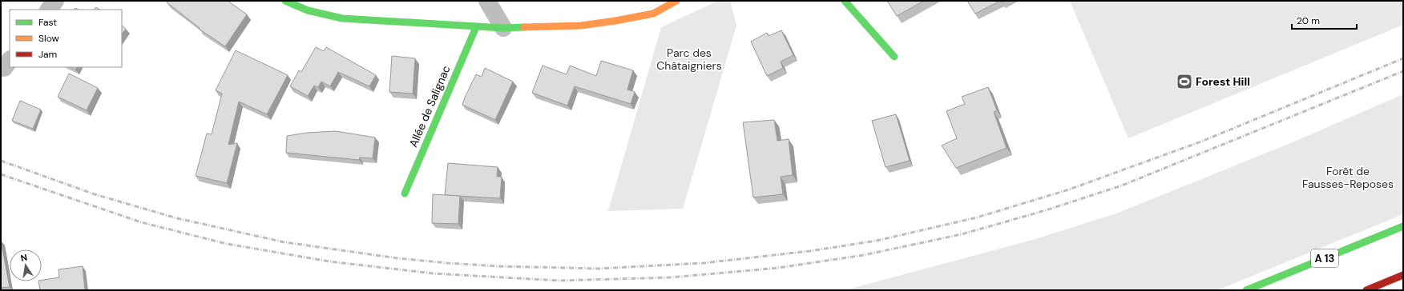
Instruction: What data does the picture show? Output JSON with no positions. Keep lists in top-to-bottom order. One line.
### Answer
{"streets":{"main road":["Allée de Salignac","A 13"]},"parks":["Parc des Châtaigniers","Forêt de Fausses-Reposes"],"places":{"sports":["Forest Hill"]},"legend":["Fast","Slow","Jam"],"scale_bar":"20 m","north":"top"}
